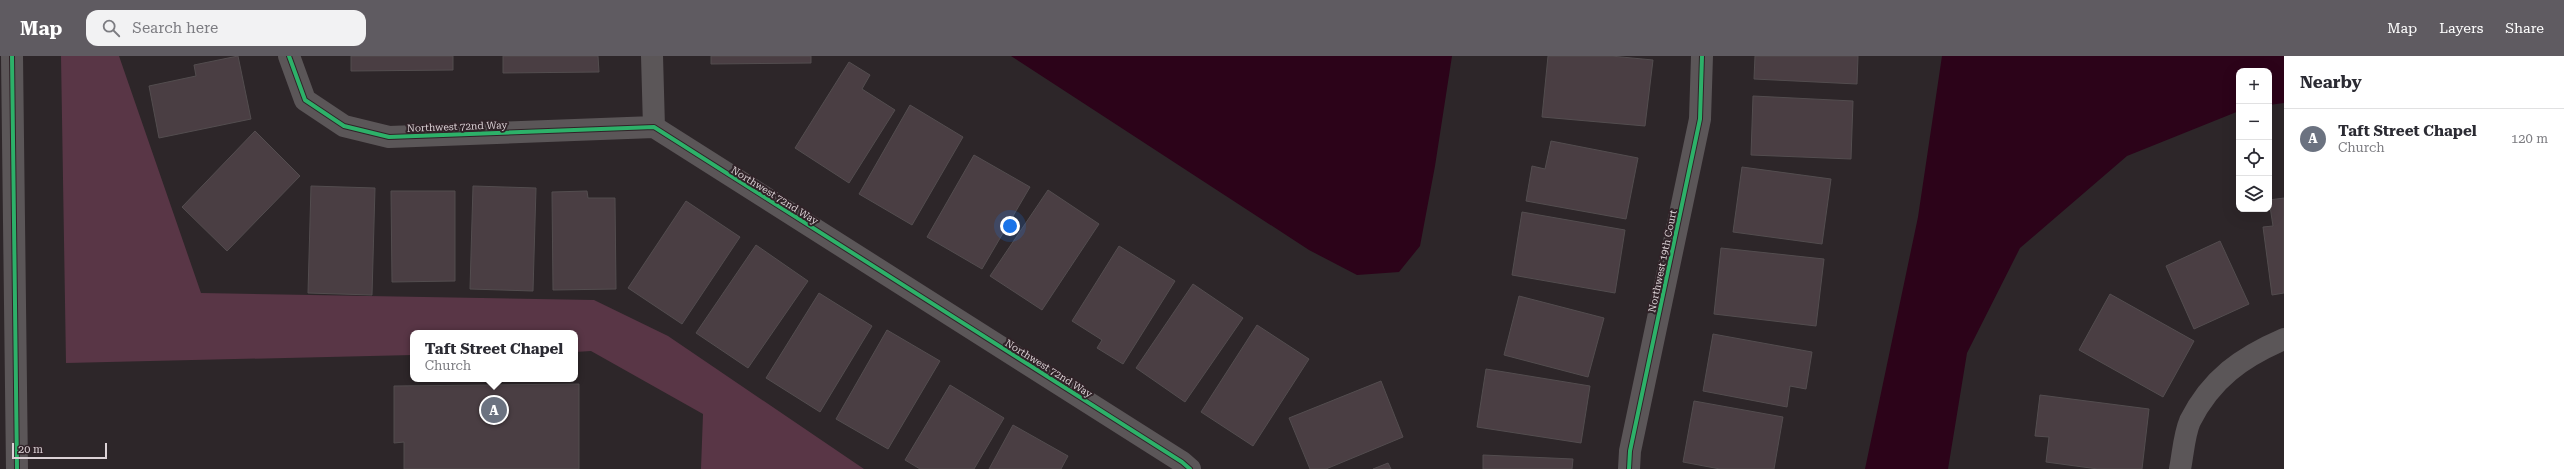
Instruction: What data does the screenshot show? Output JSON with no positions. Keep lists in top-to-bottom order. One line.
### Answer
{"streets":{"street":["Northwest 72nd Way","Northwest 19th Court"]},"scale_bar":"20 m","page":{"header":"Map","search":"Search here","nav":["Map","Layers","Share"],"heading":"Nearby","map_buttons":["+","−"],"list":[{"mark":"A","name":"Taft Street Chapel","note":"Church","value":"120 m"}],"popup":["Taft Street Chapel","Church"],"pins":"A","scale":"20 m"}}
